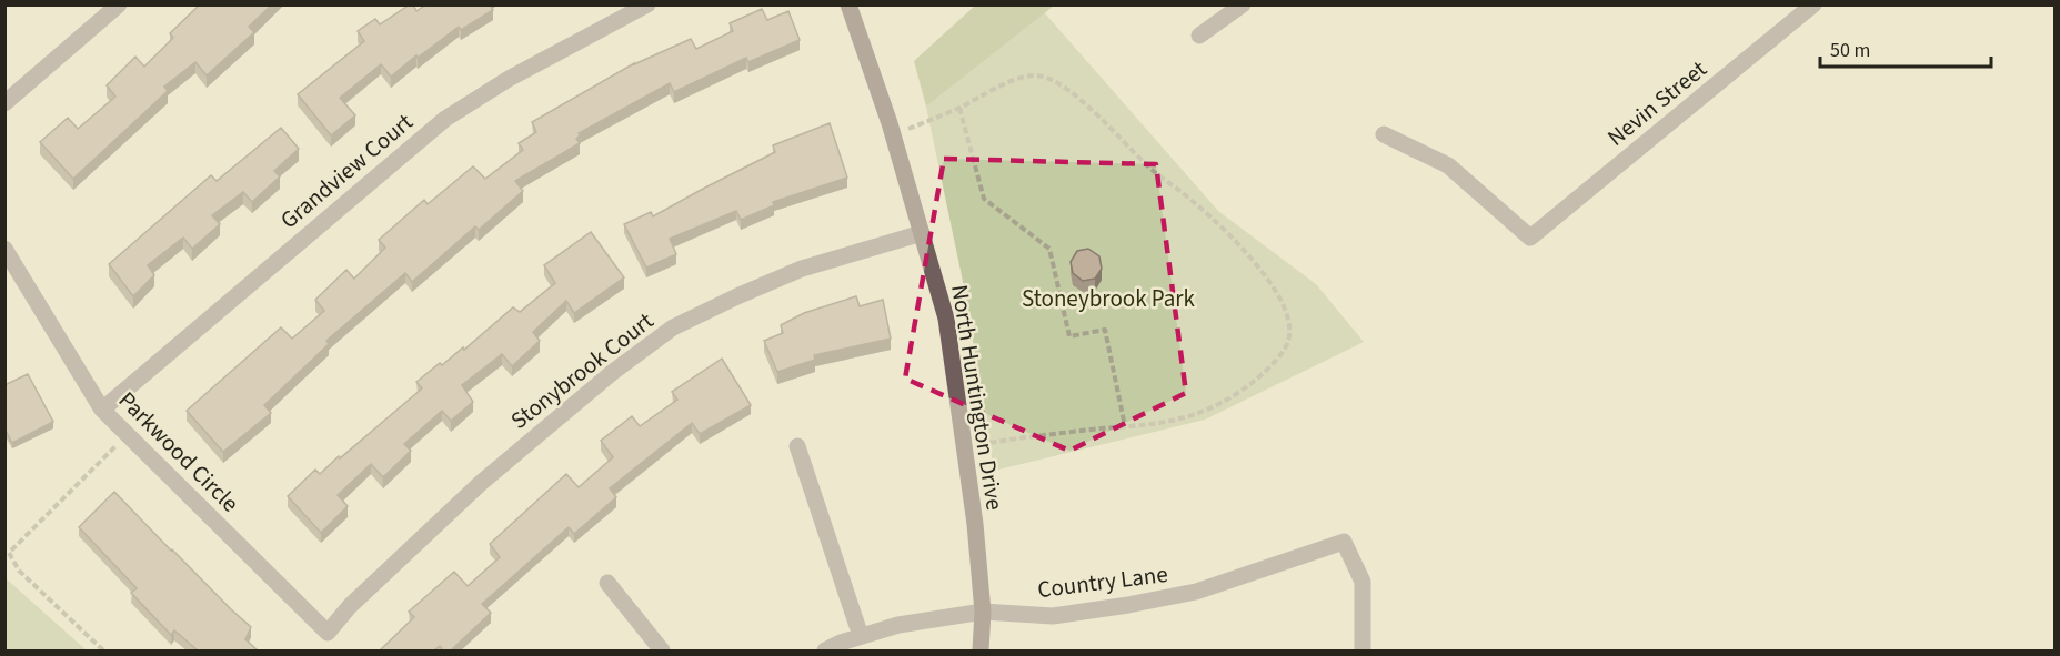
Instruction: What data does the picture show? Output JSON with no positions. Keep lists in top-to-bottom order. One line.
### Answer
{"streets":{"street":["Nevin Street","Grandview Court","Stonybrook Court","North Huntington Drive","Parkwood Circle","Country Lane"]},"crossings":[["Grandview Court","Parkwood Circle"],["Stonybrook Court","North Huntington Drive"],["Stonybrook Court","Parkwood Circle"],["North Huntington Drive","Country Lane"]],"parks":["Stoneybrook Park"],"scale_bar":"50 m"}
